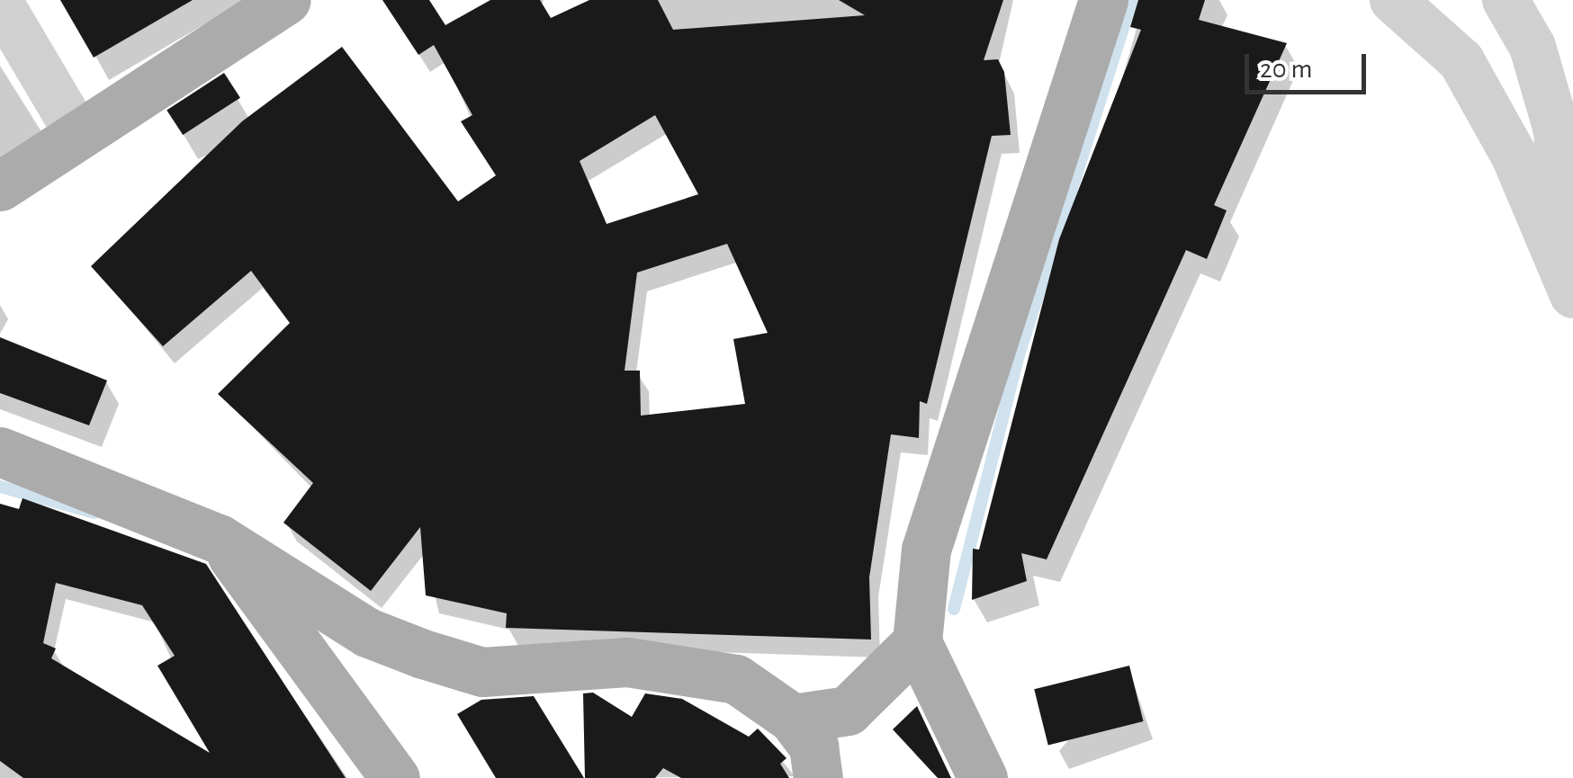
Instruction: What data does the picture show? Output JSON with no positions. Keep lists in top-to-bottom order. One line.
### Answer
{"scale_bar":"20 m"}
